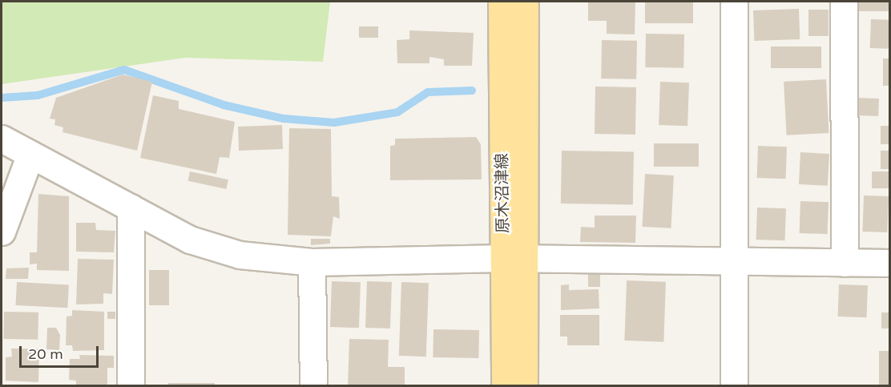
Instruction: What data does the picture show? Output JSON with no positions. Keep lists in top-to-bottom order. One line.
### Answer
{"streets":{"main road":["原木沼津線"]},"scale_bar":"20 m"}
